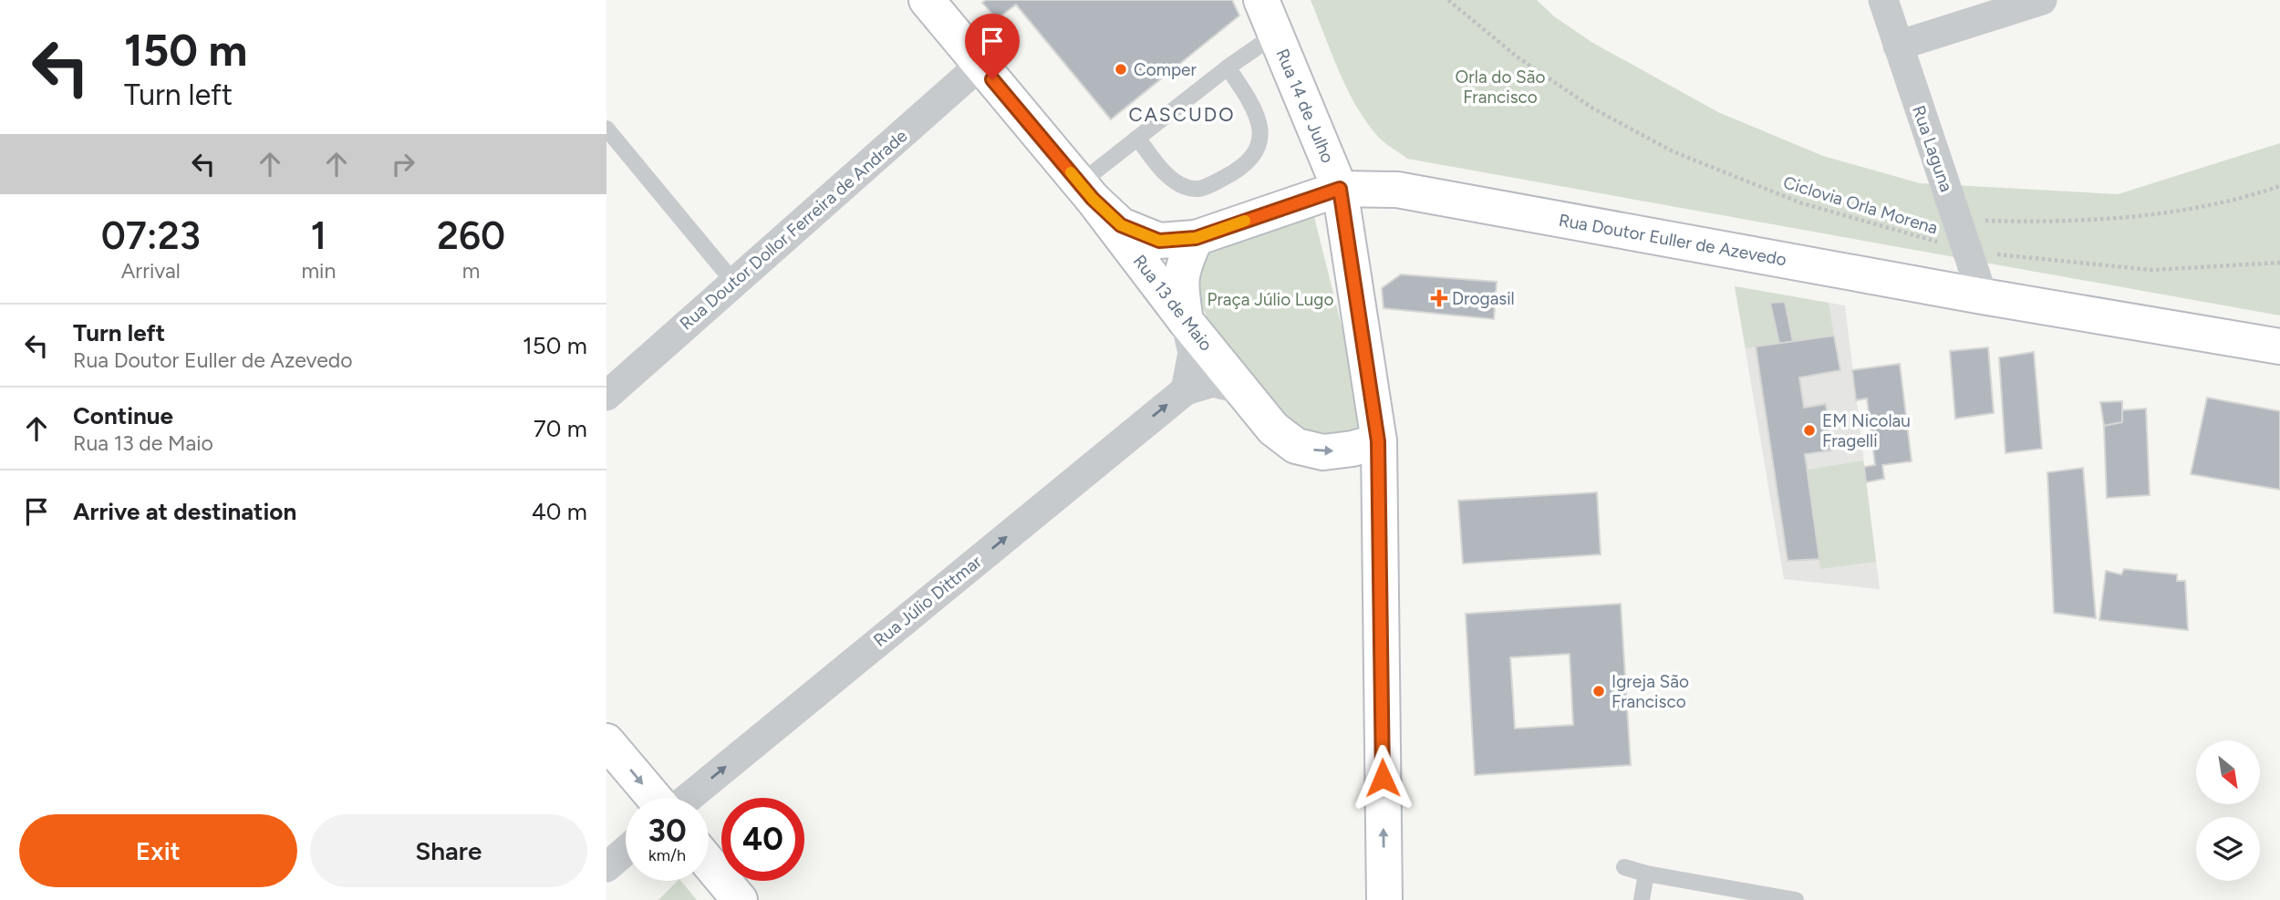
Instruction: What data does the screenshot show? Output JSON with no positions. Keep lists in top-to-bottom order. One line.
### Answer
{"streets":{"street":["Rua 14 de Julho","Rua Laguna","Rua Doutor Dollor Ferreira de Andrade","Rua Doutor Euller de Azevedo","Rua 13 de Maio","Rua Júlio Dittmar"],"path":["Ciclovia Orla Morena"]},"crossings":[["Rua 14 de Julho","Rua Doutor Euller de Azevedo"],["Rua 14 de Julho","Rua 13 de Maio"],["Rua Laguna","Ciclovia Orla Morena"],["Rua Laguna","Rua Doutor Euller de Azevedo"],["Rua Doutor Dollor Ferreira de Andrade","Rua 13 de Maio"],["Rua Doutor Euller de Azevedo","Rua 13 de Maio"],["Rua 13 de Maio","Rua Júlio Dittmar"]],"one_way":["Rua 14 de Julho","Rua Júlio Dittmar"],"districts":["CASCUDO"],"parks":["Orla do São Francisco","Praça Júlio Lugo"],"places":{"other":["Comper","EM Nicolau Fragelli","Igreja São Francisco"],"health":["Drogasil"]},"north":"bottom right","page":{"turn":["150 m","Turn left"],"eta":["07:23","Arrival","1","min","260","m"],"list":[{"name":"Turn left","note":"Rua Doutor Euller de Azevedo","value":"150 m"},{"name":"Continue","note":"Rua 13 de Maio","value":"70 m"},{"name":"Arrive at destination","value":"40 m"}],"speed":"30 km/h","limit":"40","buttons":["Exit","Share"]}}
